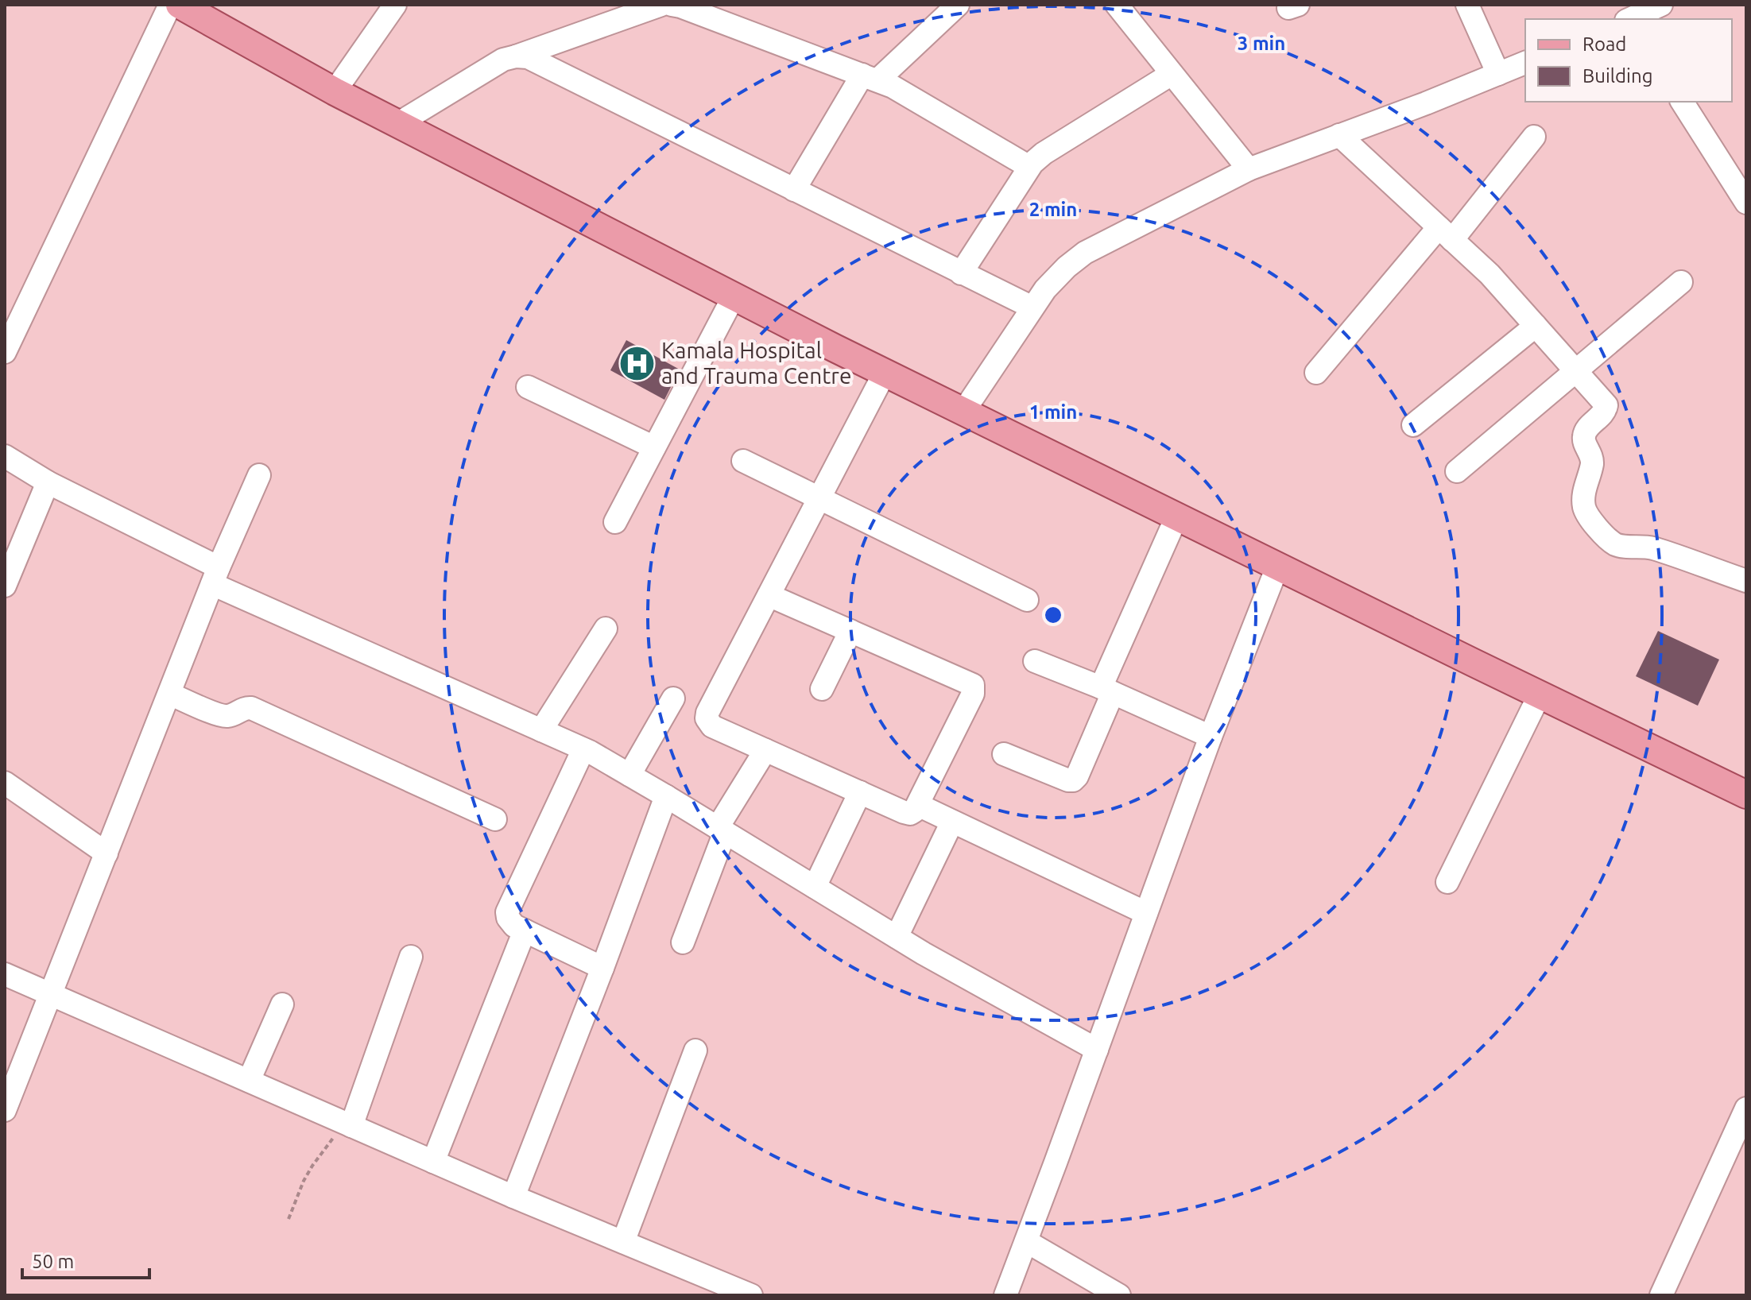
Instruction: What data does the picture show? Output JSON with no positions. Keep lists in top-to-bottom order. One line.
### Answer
{"places":{"hospital":["Kamala Hospital and Trauma Centre"]},"legend":["Road","Building"],"scale_bar":"50 m","rings":["3 min","2 min","1 min"]}
